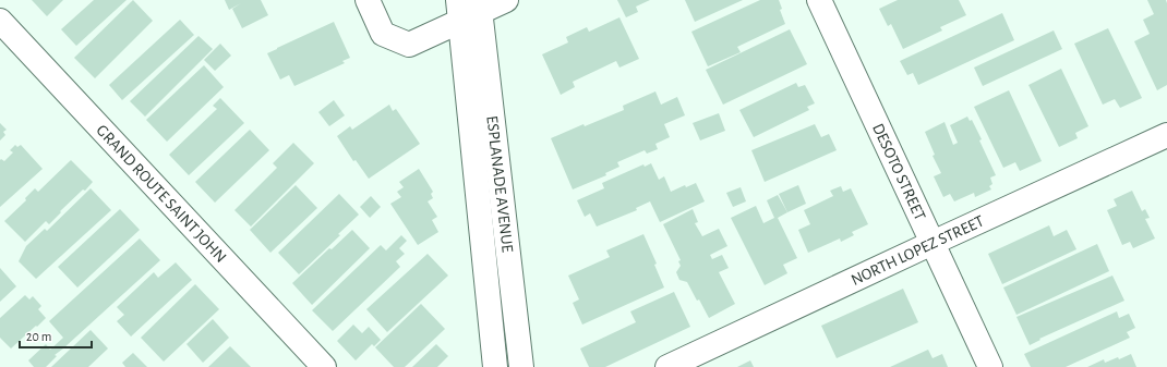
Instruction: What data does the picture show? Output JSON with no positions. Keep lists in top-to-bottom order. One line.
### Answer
{"streets":{"street":["DESOTO STREET","ESPLANADE AVENUE","GRAND ROUTE SAINT JOHN","NORTH LOPEZ STREET"]},"crossings":[["DESOTO STREET","NORTH LOPEZ STREET"]],"scale_bar":"20 m"}
